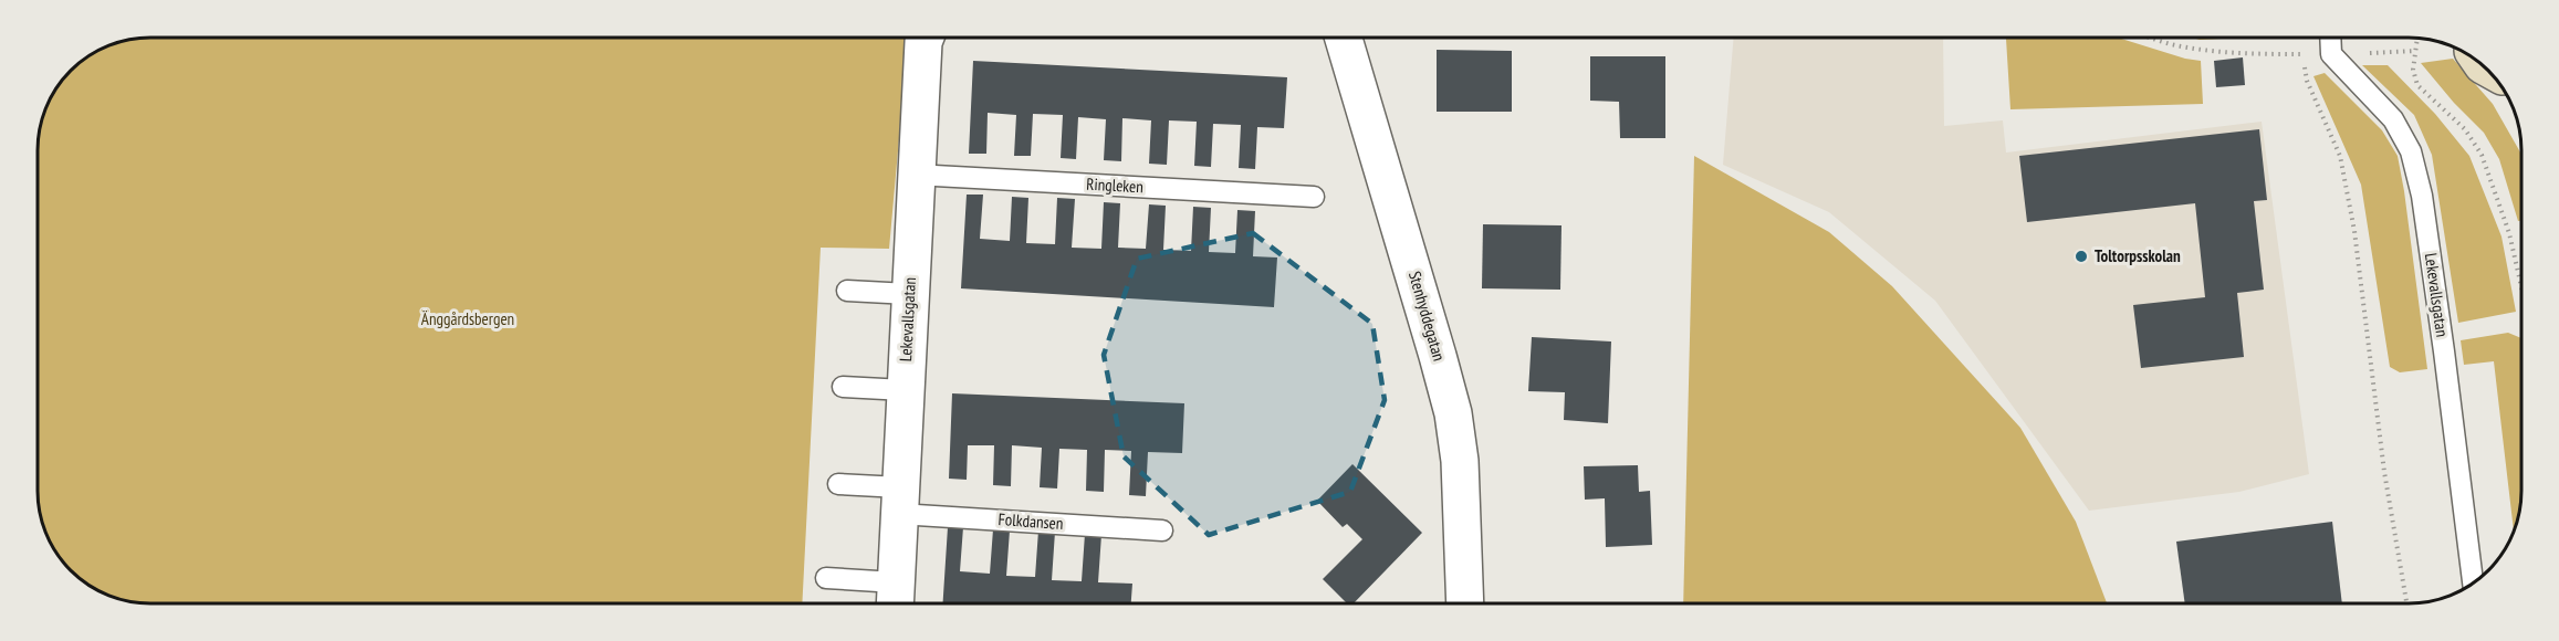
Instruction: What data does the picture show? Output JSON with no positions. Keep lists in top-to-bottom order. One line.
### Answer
{"streets":{"street":["Lekevallsgatan","Stenhyddegatan"],"lane":["Ringleken","Folkdansen"]},"crossings":[["Ringleken","Lekevallsgatan"],["Lekevallsgatan","Folkdansen"]],"parks":["Änggårdsbergen"],"places":["Toltorpsskolan"]}
